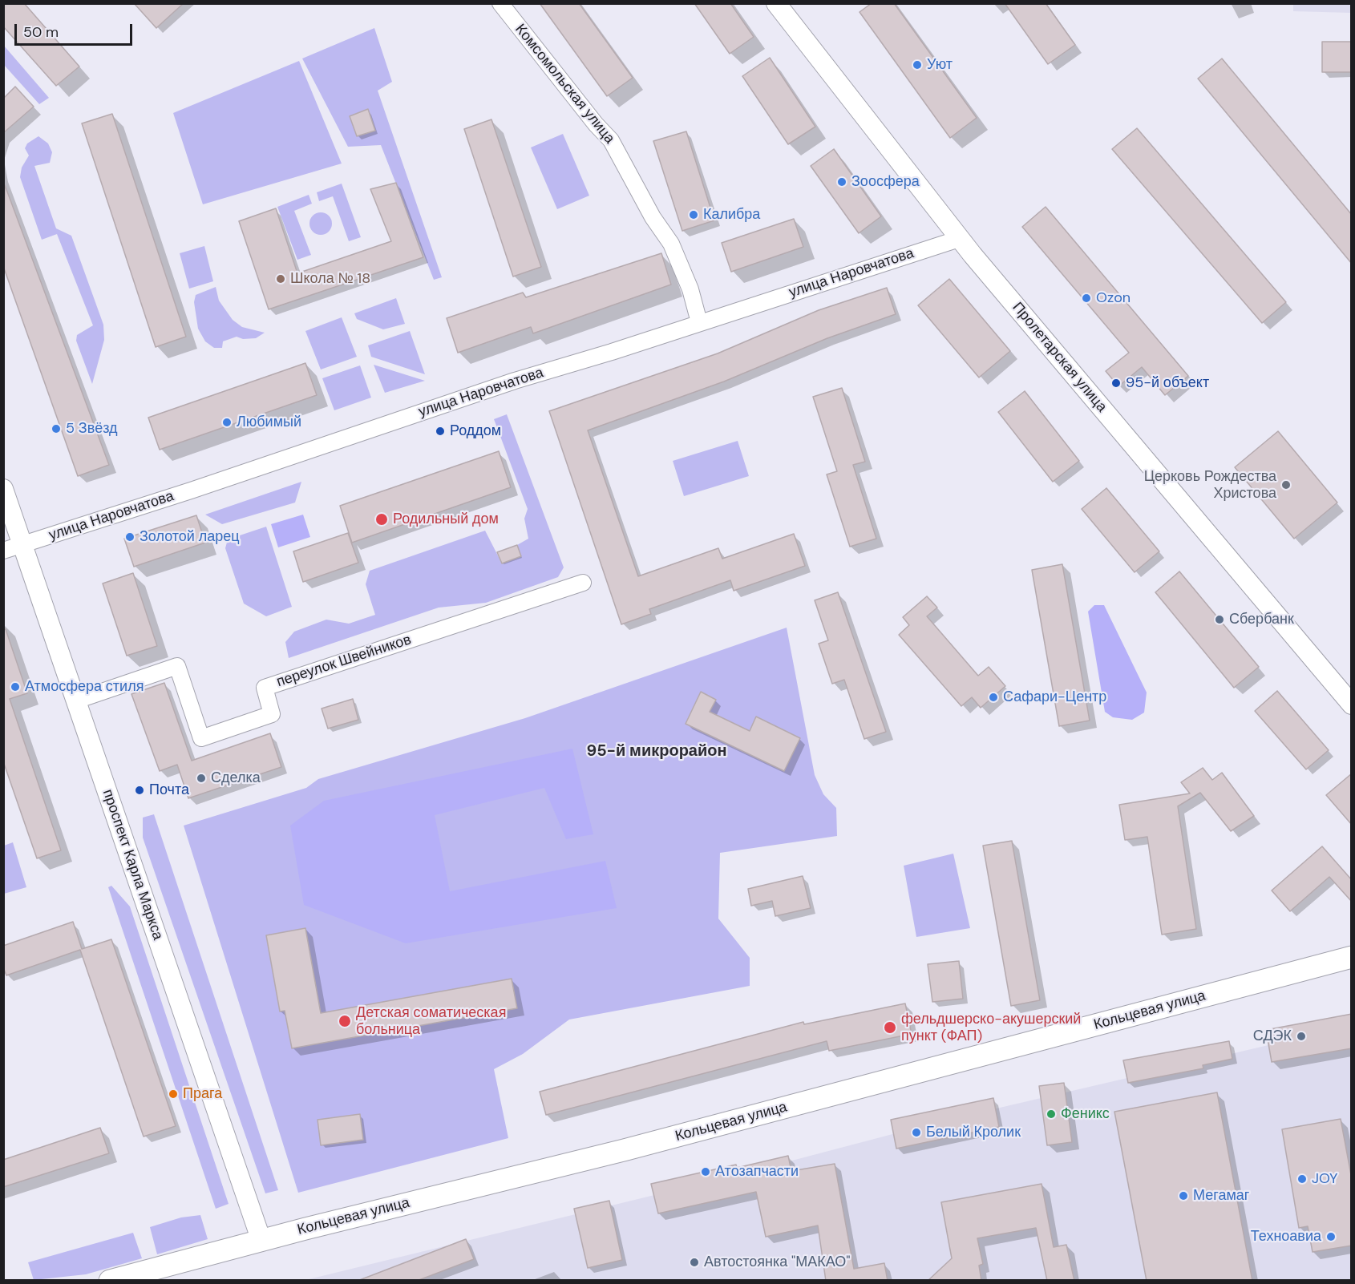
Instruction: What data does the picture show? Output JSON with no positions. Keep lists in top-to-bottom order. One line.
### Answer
{"streets":{"main road":["Кольцевая улица"],"street":["Комсомольская улица","улица Наровчатова","Пролетарская улица","переулок Швейников","проспект Карла Маркса"]},"crossings":[["Комсомольская улица","улица Наровчатова"],["улица Наровчатова","Пролетарская улица"],["улица Наровчатова","проспект Карла Маркса"],["переулок Швейников","проспект Карла Маркса"],["проспект Карла Маркса","Кольцевая улица"]],"districts":["95-й микрорайон"],"places":["Уют","Зоосфера","Калибра","Школа № 18","Ozon","95-й объект","Любимый","5 Звёзд","Роддом","Церковь Рождества Христова","Родильный дом","Золотой ларец","Сбербанк","Атмосфера стиля","Сафари-Центр","Сделка","Почта","Детская соматическая больница","фельдшерско-акушерский пункт (ФАП)","СДЭК","Прага","Феникс","Белый Кролик","Атозапчасти","JOY","Мегамаг","Техноавиа","Автостоянка \"МАКАО\""],"scale_bar":"50 m"}
